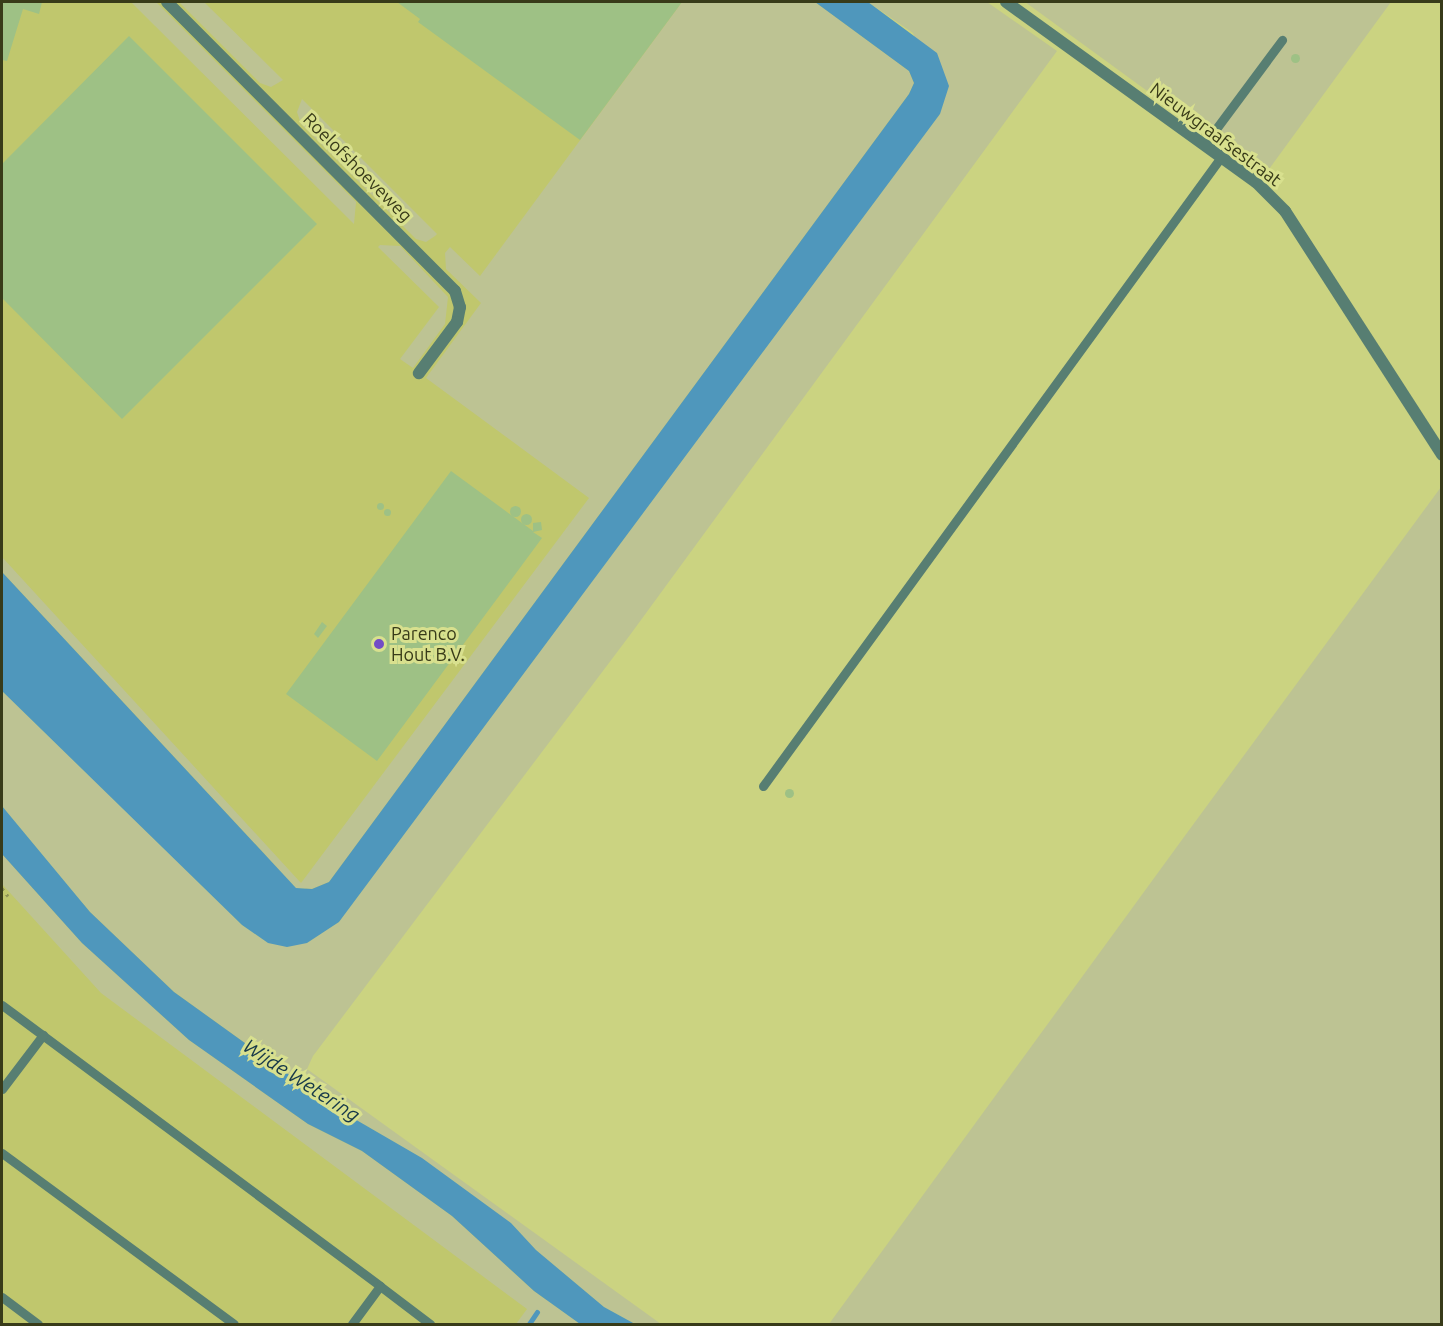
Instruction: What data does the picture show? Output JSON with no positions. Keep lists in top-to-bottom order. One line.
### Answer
{"streets":{"street":["Nieuwgraafsestraat","Roelofshoeveweg"]},"water":["Wijde Wetering"],"places":["Parenco Hout B.V."]}
